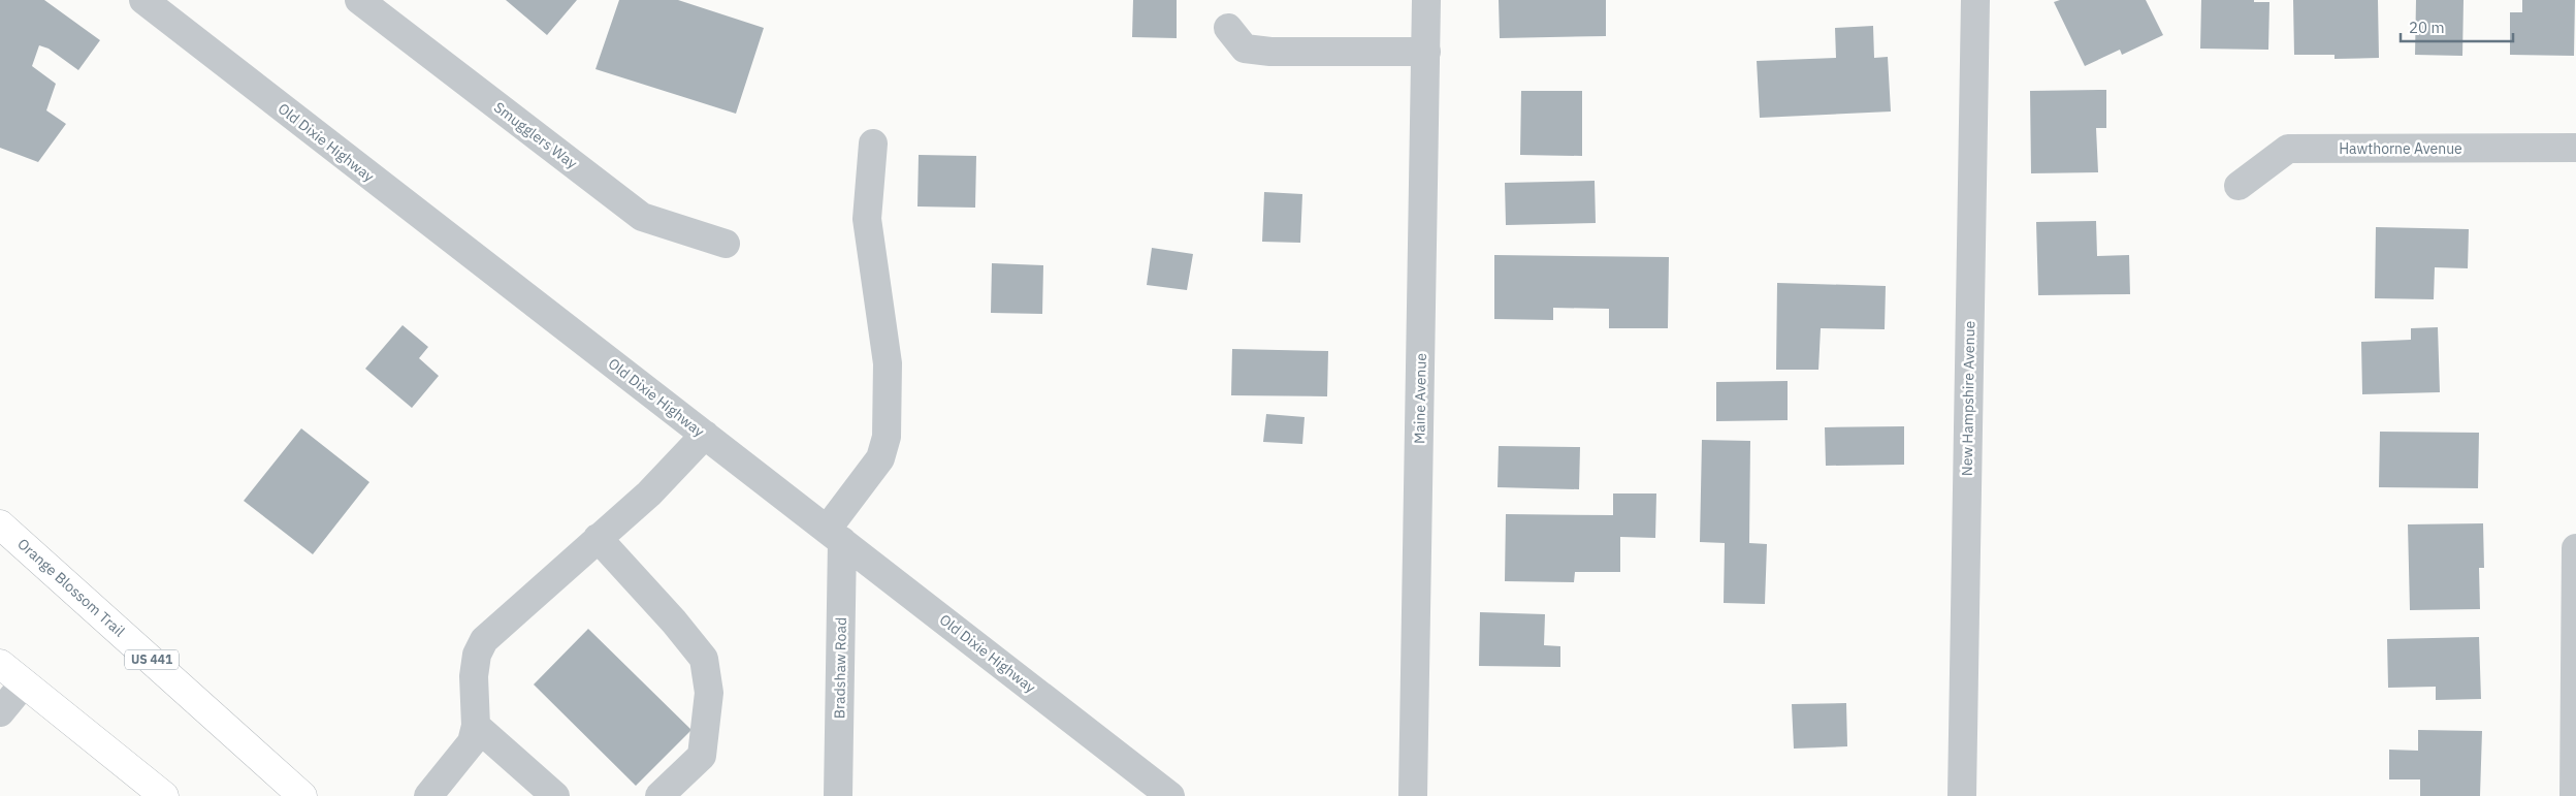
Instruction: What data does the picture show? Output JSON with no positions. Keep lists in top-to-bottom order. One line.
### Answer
{"streets":{"main road":["Orange Blossom Trail","US 441"],"street":["Smugglers Way","Old Dixie Highway","Hawthorne Avenue","Maine Avenue","New Hampshire Avenue","Bradshaw Road"]},"crossings":[["Old Dixie Highway","Bradshaw Road"]],"scale_bar":"20 m"}
